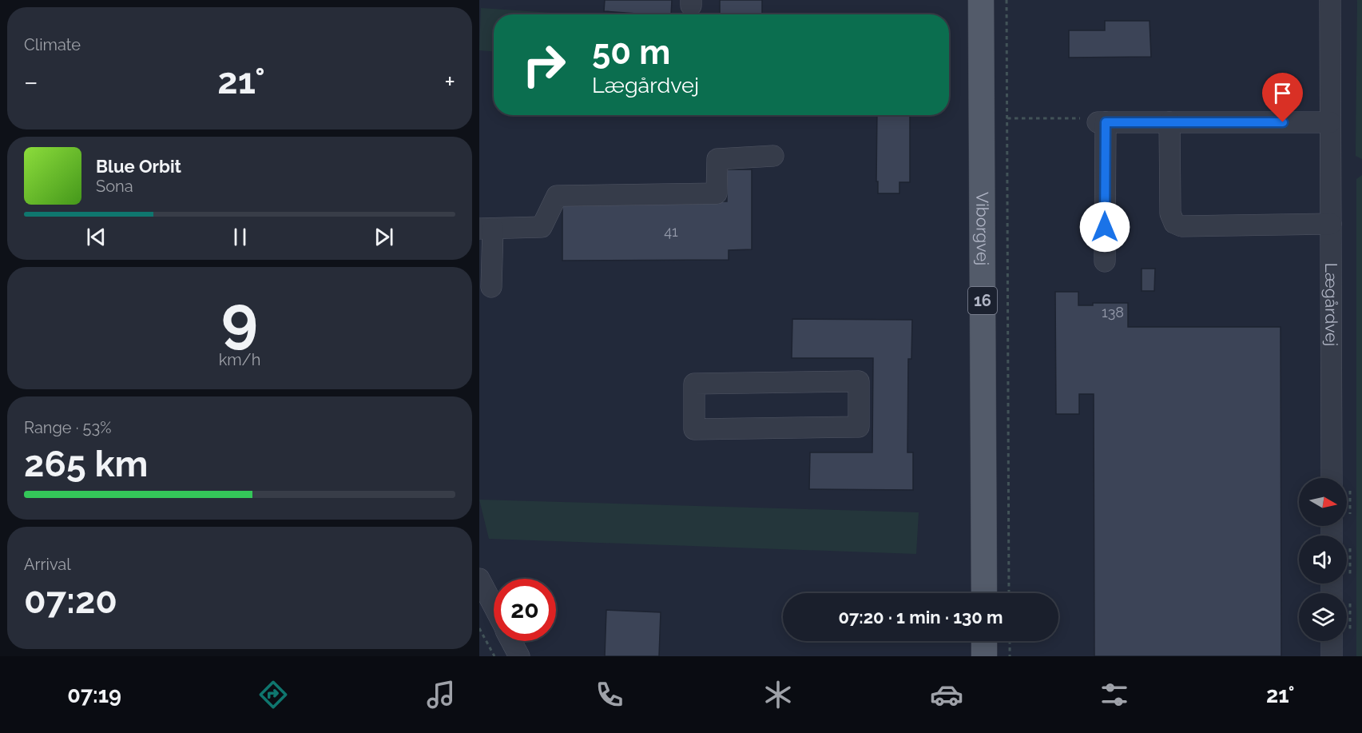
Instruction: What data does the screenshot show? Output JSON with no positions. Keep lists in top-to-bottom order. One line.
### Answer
{"streets":{"main road":["Viborgvej","16"],"street":["Lægårdvej"]},"house_numbers":["41","138"],"north":"right","page":{"tile":["Climate",["9","km/h"],["Range · 53%","265 km"],["Arrival","07:20"]],"turn":["50 m","Lægårdvej"],"heat":["−","21°","+"],"song":["Blue Orbit","Sona"],"limit":"20","trip":"07:20 · 1 min · 130 m","tabs":["07:19","21°"]}}
